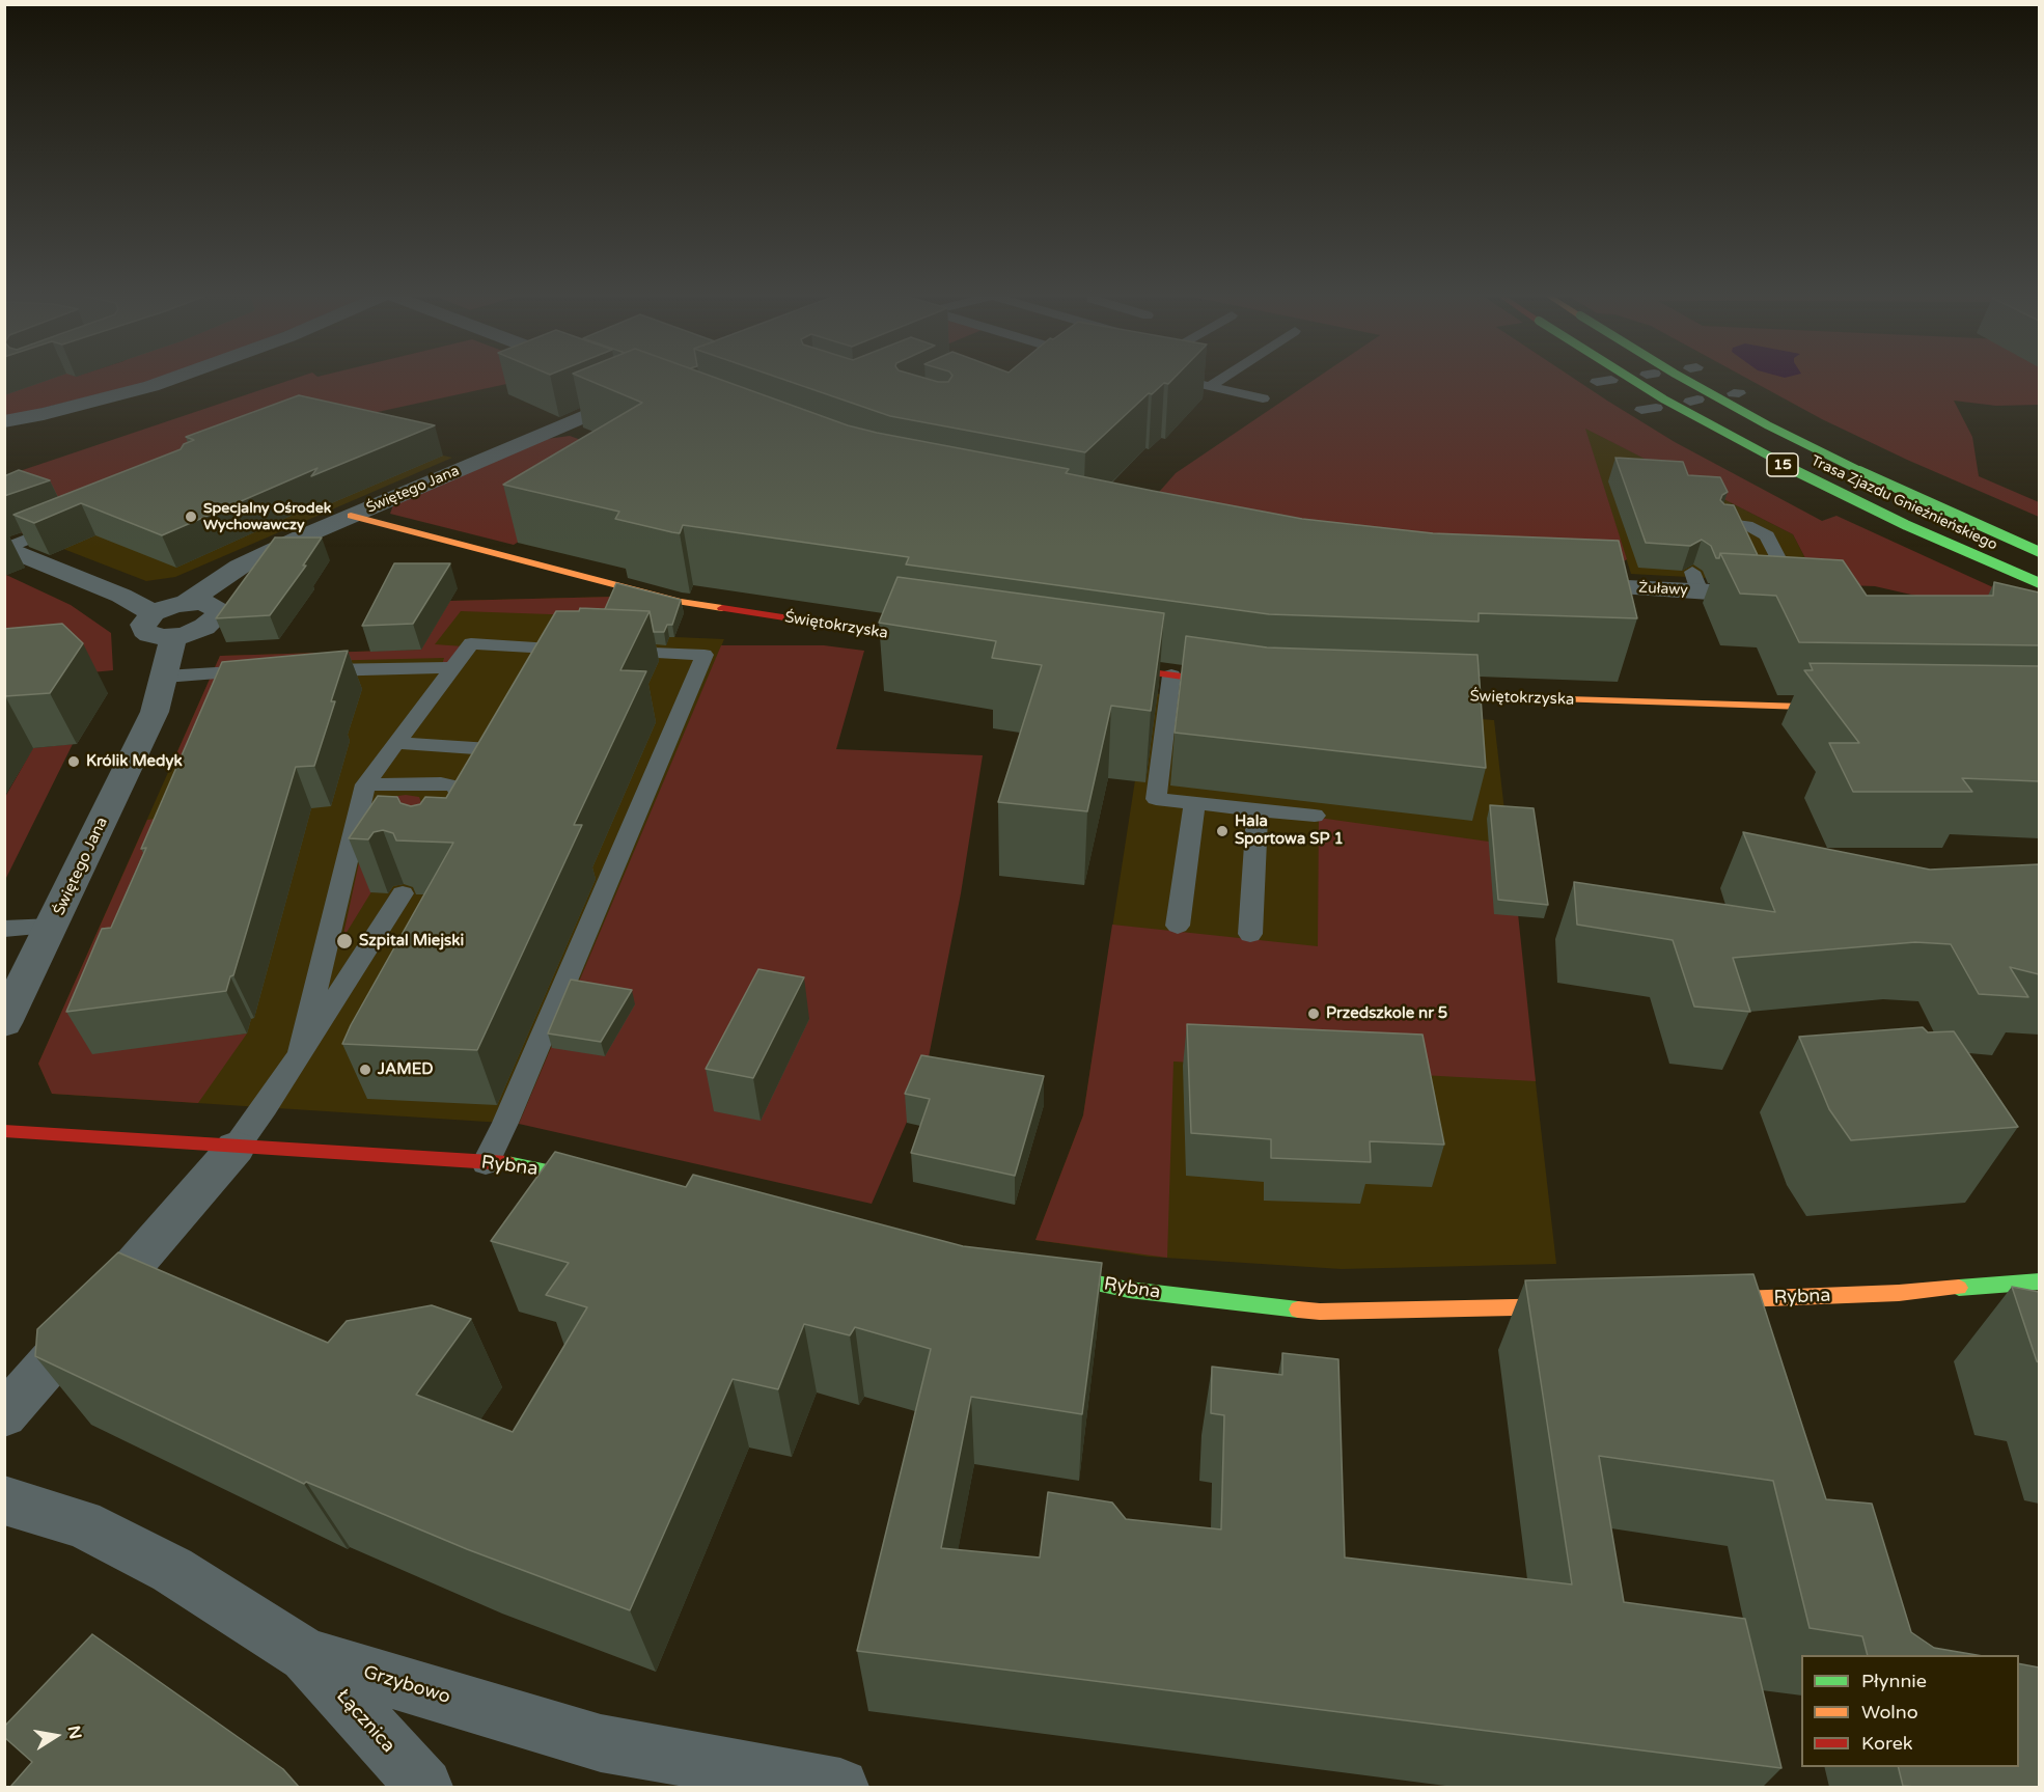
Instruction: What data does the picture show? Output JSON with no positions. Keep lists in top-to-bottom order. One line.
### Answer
{"streets":{"street":["15","Świętego Jana","Trasa Zjazdu Gnieźnieńskiego","Żuławy","Świętokrzyska","Rybna","Grzybowo","Łącznica"]},"crossings":[["Świętego Jana","Świętokrzyska"],["Grzybowo","Łącznica"]],"places":["Specjalny Ośrodek Wychowawczy","Królik Medyk","Hala Sportowa SP 1","Szpital Miejski","Przedszkole nr 5","JAMED"],"legend":["Płynnie","Wolno","Korek"],"north":"right"}
